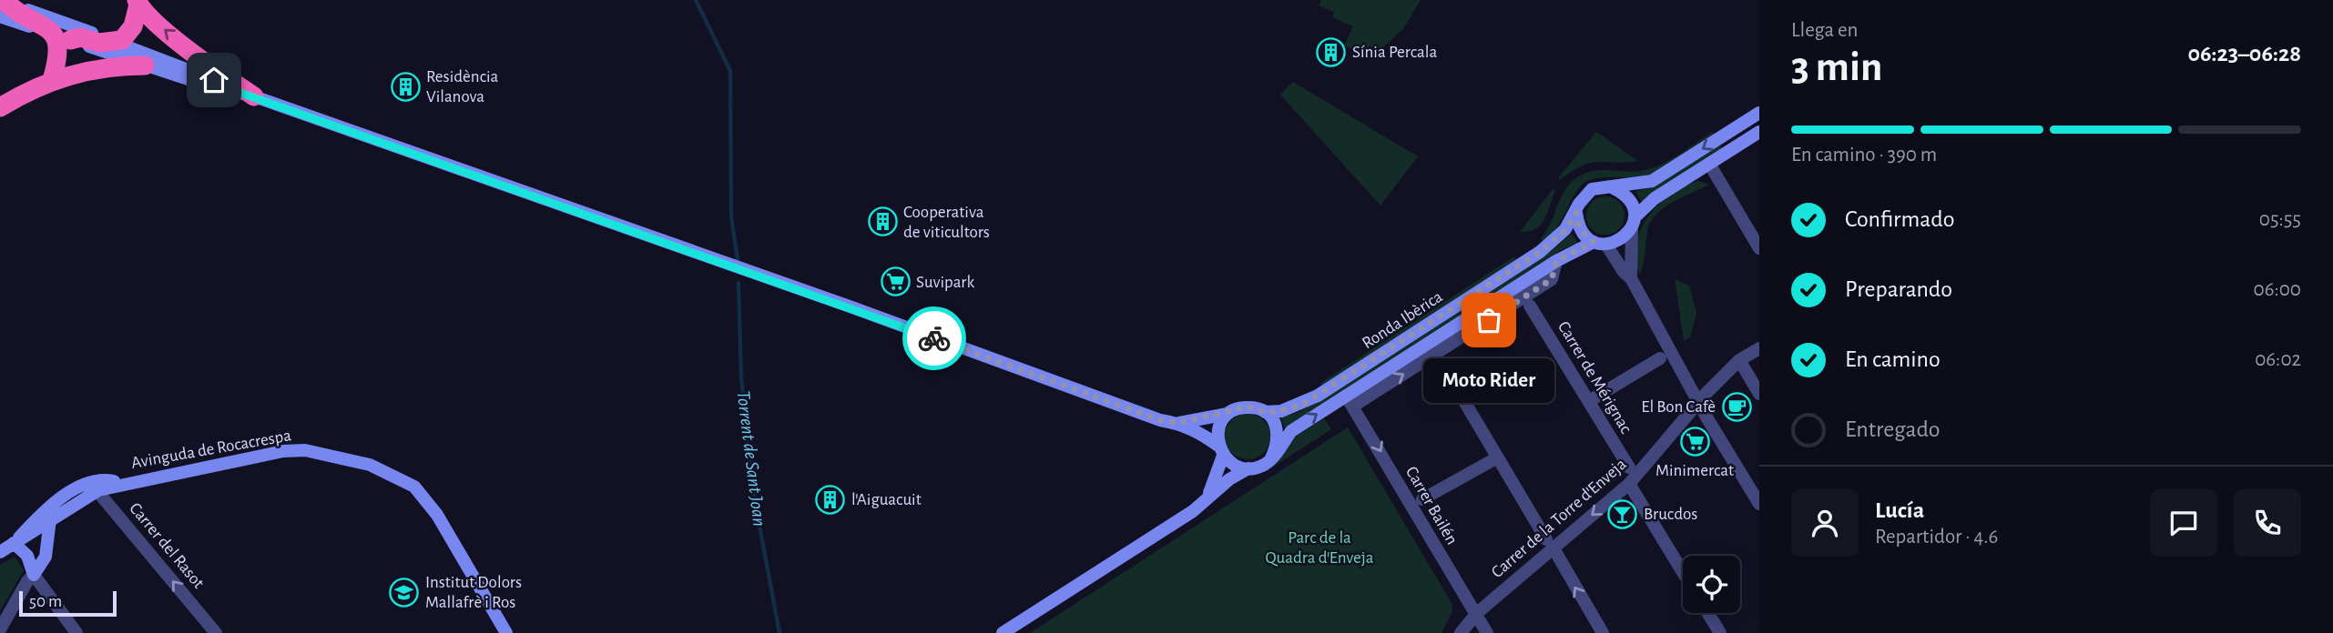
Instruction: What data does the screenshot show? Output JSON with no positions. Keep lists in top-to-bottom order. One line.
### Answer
{"streets":{"street":["Ronda Ibèrica","Carrer de Mérignac","Avinguda de Rocacrespa","Carrer Bailén","Carrer de la Torre d'Enveja","Carrer del Rasot"]},"crossings":[["Ronda Ibèrica","Carrer Bailén"],["Avinguda de Rocacrespa","Carrer del Rasot"],["Carrer Bailén","Carrer de la Torre d'Enveja"]],"water":["Torrent de Sant Joan"],"parks":["Parc de la Quadra d'Enveja"],"places":{"building":["Sínia Percala","Residència Vilanova","Cooperativa de viticultors","l'Aiguacuit"],"supermarket":["Suvipark","Minimercat"],"other":["Moto Rider"],"cafe":["El Bon Cafè"],"bar":["Brucdos"],"school or university":["Institut Dolors Mallafrè i Ros"]},"scale_bar":"50 m","page":{"heading":["3 min","Llega en","06:23–06:28"],"panel":["Lucía","Repartidor · 4.6"],"bar":"En camino · 390 m","list":[["Confirmado","05:55"],["Preparando","06:00"],["En camino","06:02"],"Entregado"],"bubble":"Moto Rider","scale":"50 m"}}
